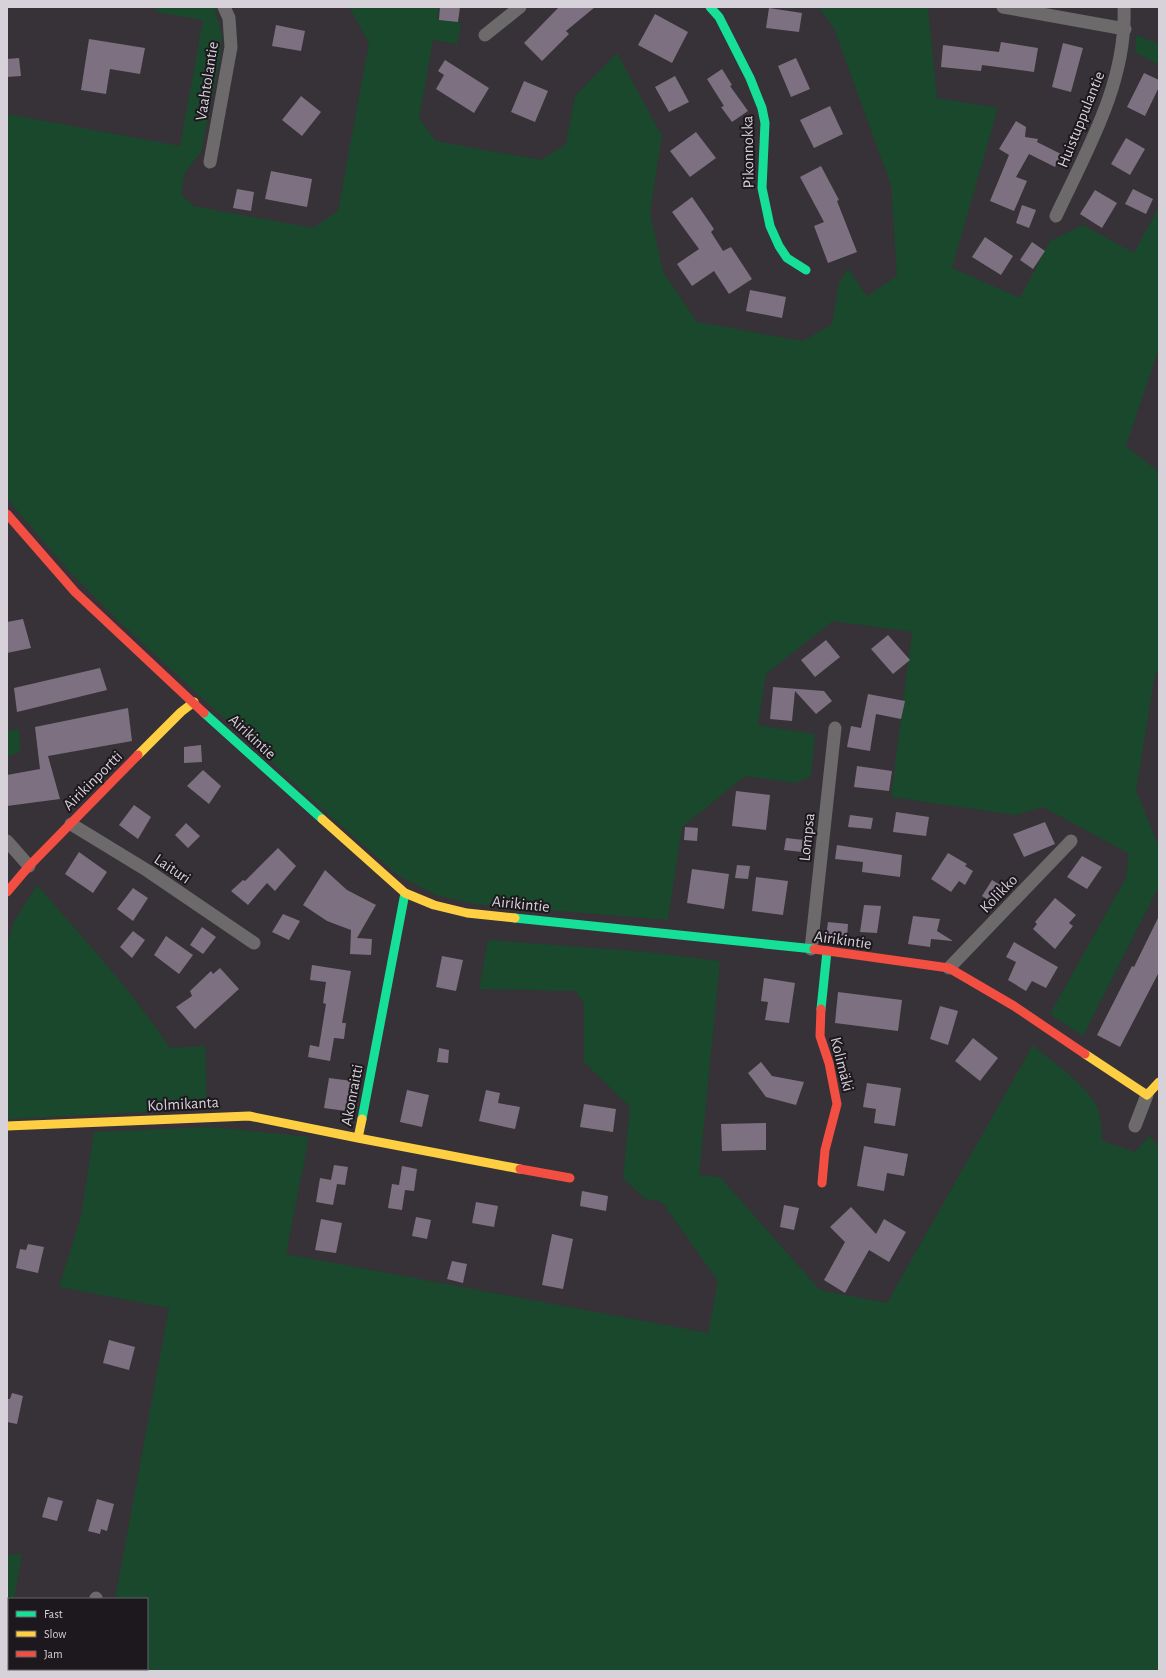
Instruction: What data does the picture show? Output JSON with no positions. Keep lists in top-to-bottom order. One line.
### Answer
{"streets":{"street":["Vaahtolantie","Huistuppulantie","Pikonnokka","Airikintie","Airikinportti","Lompsa","Laituri","Kolikko","Kolimäki","Akonraitti","Kolmikanta"]},"crossings":[["Airikintie","Airikinportti"],["Airikintie","Lompsa"],["Airikintie","Kolikko"],["Airikintie","Kolimäki"],["Airikintie","Akonraitti"],["Airikinportti","Laituri"],["Akonraitti","Kolmikanta"]],"legend":["Fast","Slow","Jam"]}
